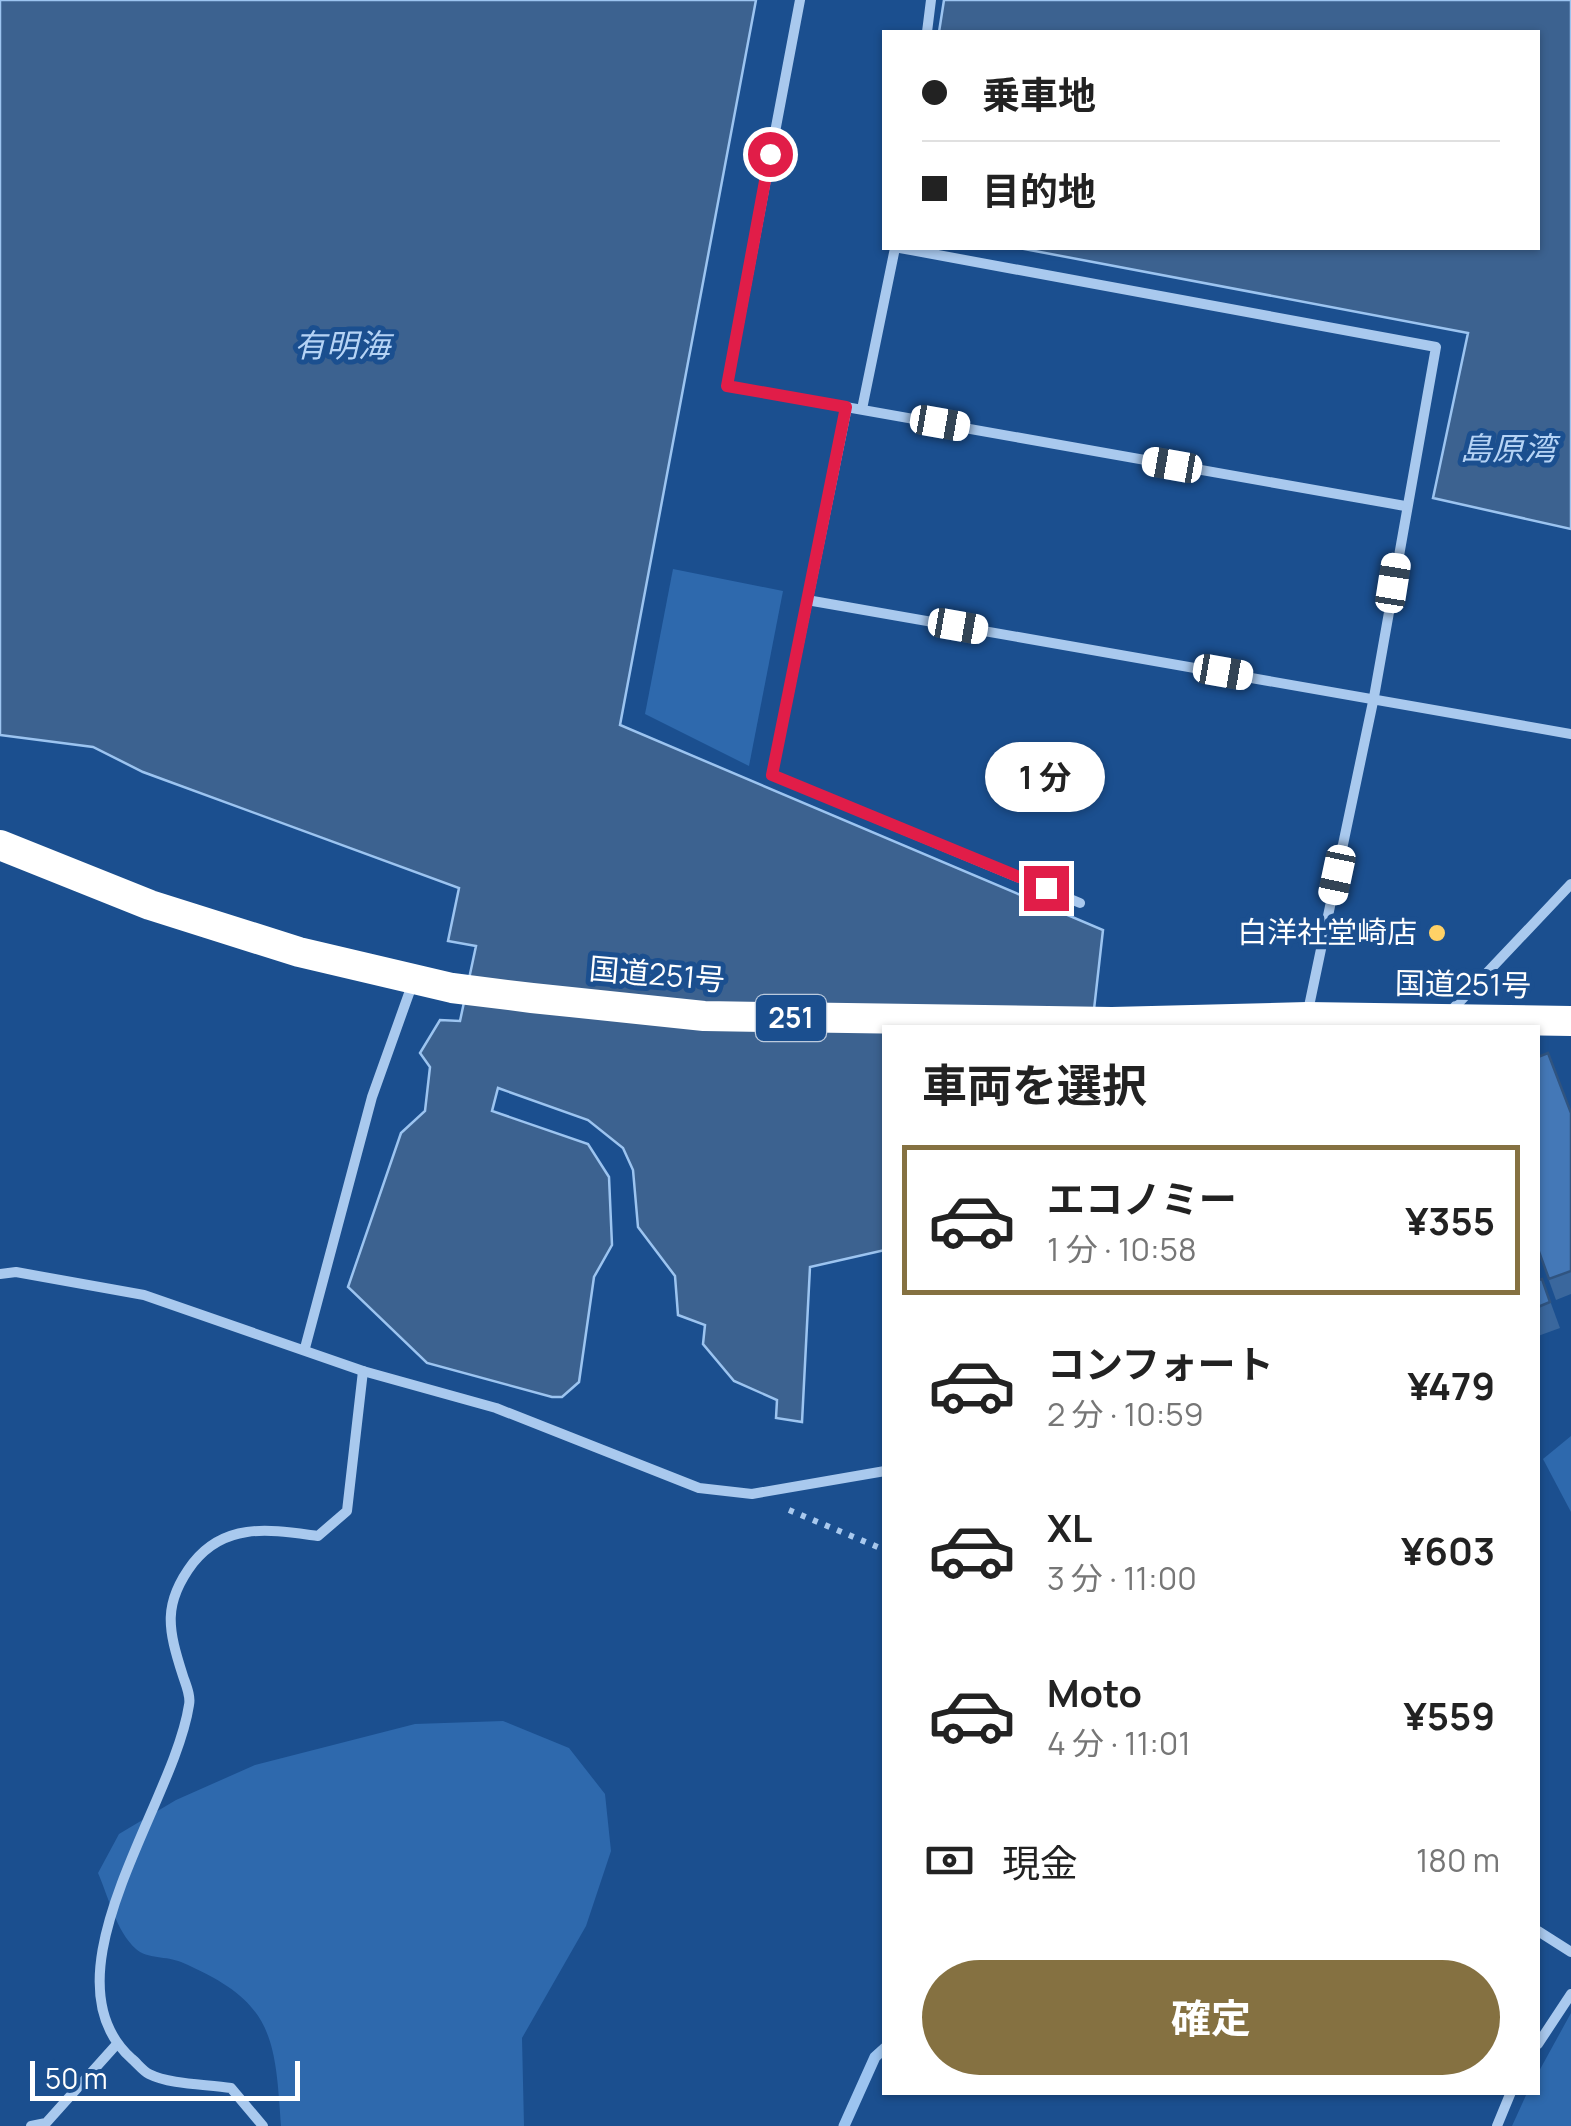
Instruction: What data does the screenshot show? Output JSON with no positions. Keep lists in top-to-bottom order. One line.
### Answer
{"streets":{"highway":["国道251号","251"]},"water":["有明海","島原湾"],"places":["白洋社堂崎店"],"scale_bar":"50 m","page":{"banner":["乗車地","目的地"],"bubble":"1 分","heading":"車両を選択","list":[{"name":"エコノミー","note":"1 分 · 10:58","value":"¥355"},{"name":"コンフォート","note":"2 分 · 10:59","value":"¥479"},{"name":"XL","note":"3 分 · 11:00","value":"¥603"},{"name":"Moto","note":"4 分 · 11:01","value":"¥559"}],"pay":["現金","180 m"],"buttons":"確定","scale":"50 m"}}
